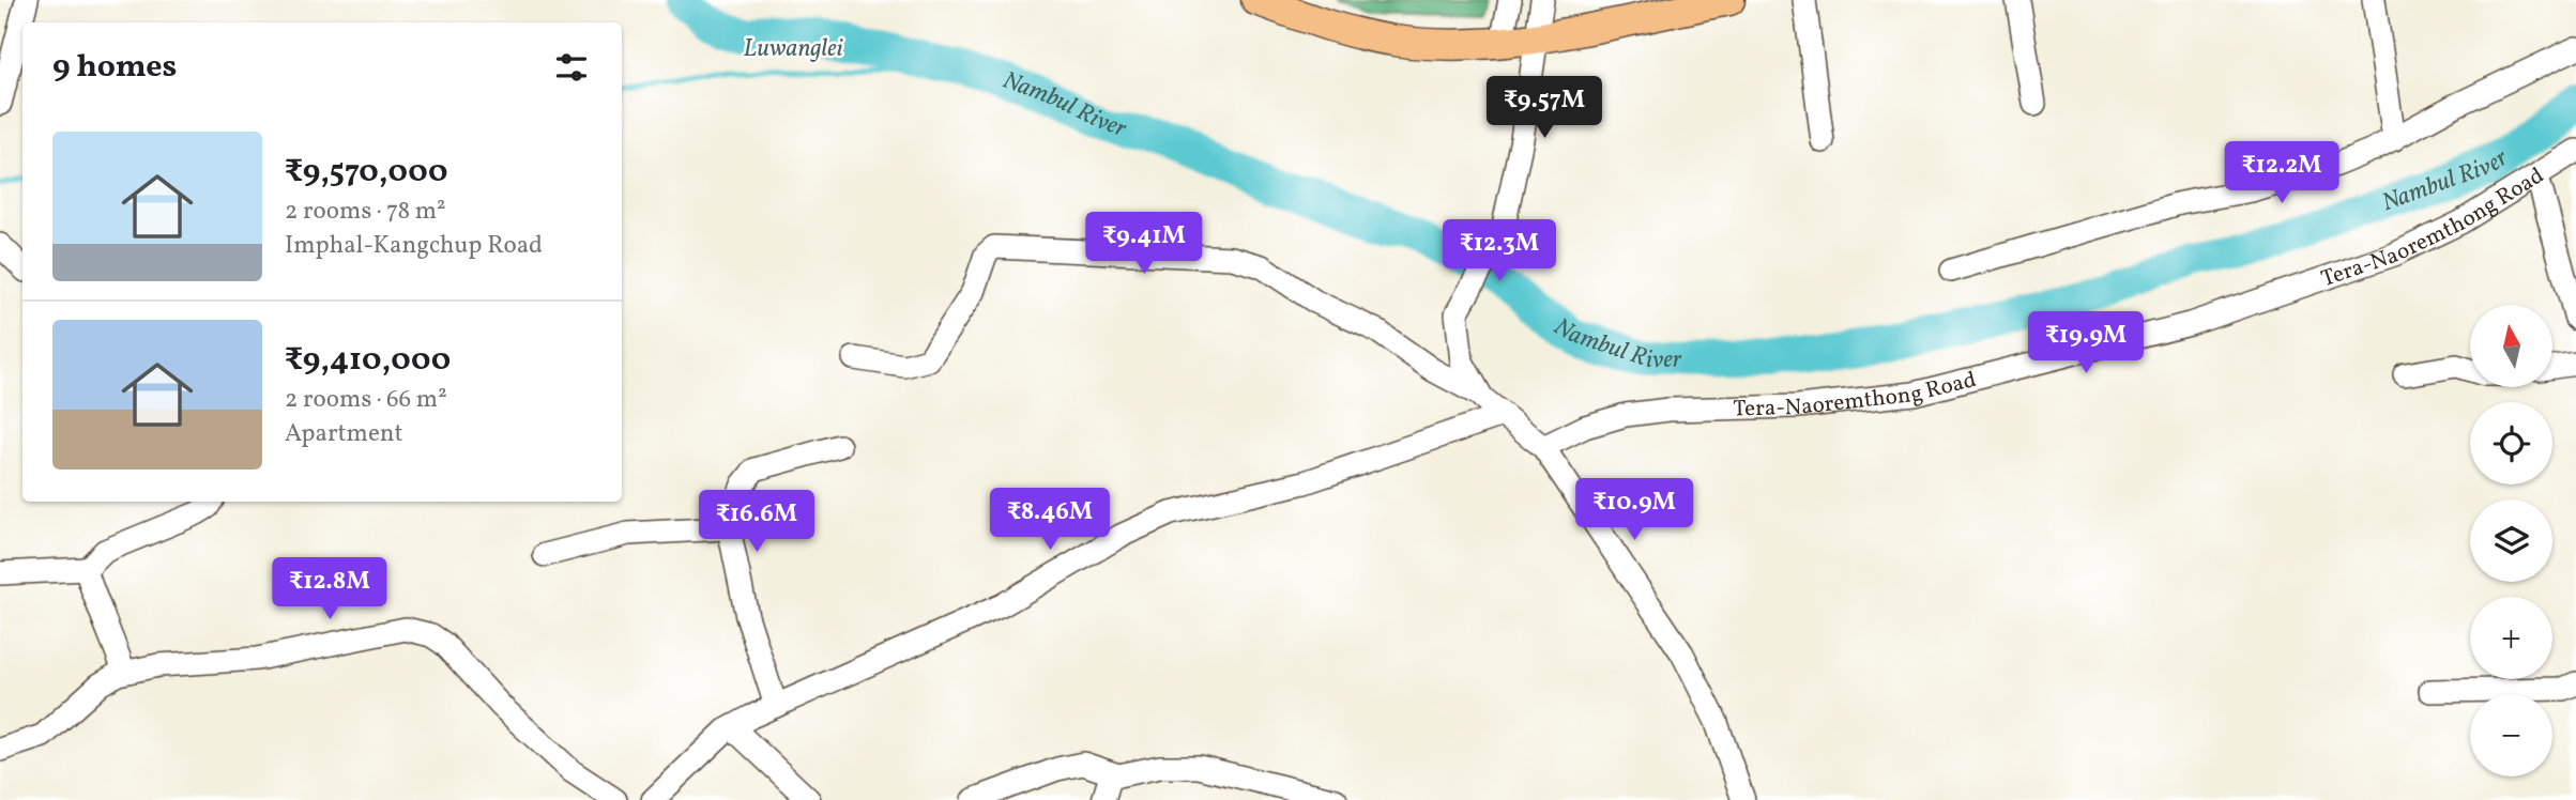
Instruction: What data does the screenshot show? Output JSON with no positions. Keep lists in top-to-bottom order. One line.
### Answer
{"streets":{"street":["Tera-Naoremthong Road"]},"water":["Luwanglei","Nambul River"],"north":"top","page":{"heading":"9 homes","price":["₹9.57M","₹12.2M","₹9.41M","₹12.3M","₹19.9M","₹10.9M","₹8.46M","₹16.6M","₹12.8M"],"list":[{"name":"₹9,570,000","note":"2 rooms · 78 m² · Imphal-Kangchup Road"},{"name":"₹9,410,000","note":"2 rooms · 66 m² · Apartment"}],"map_buttons":["+","−"]}}
